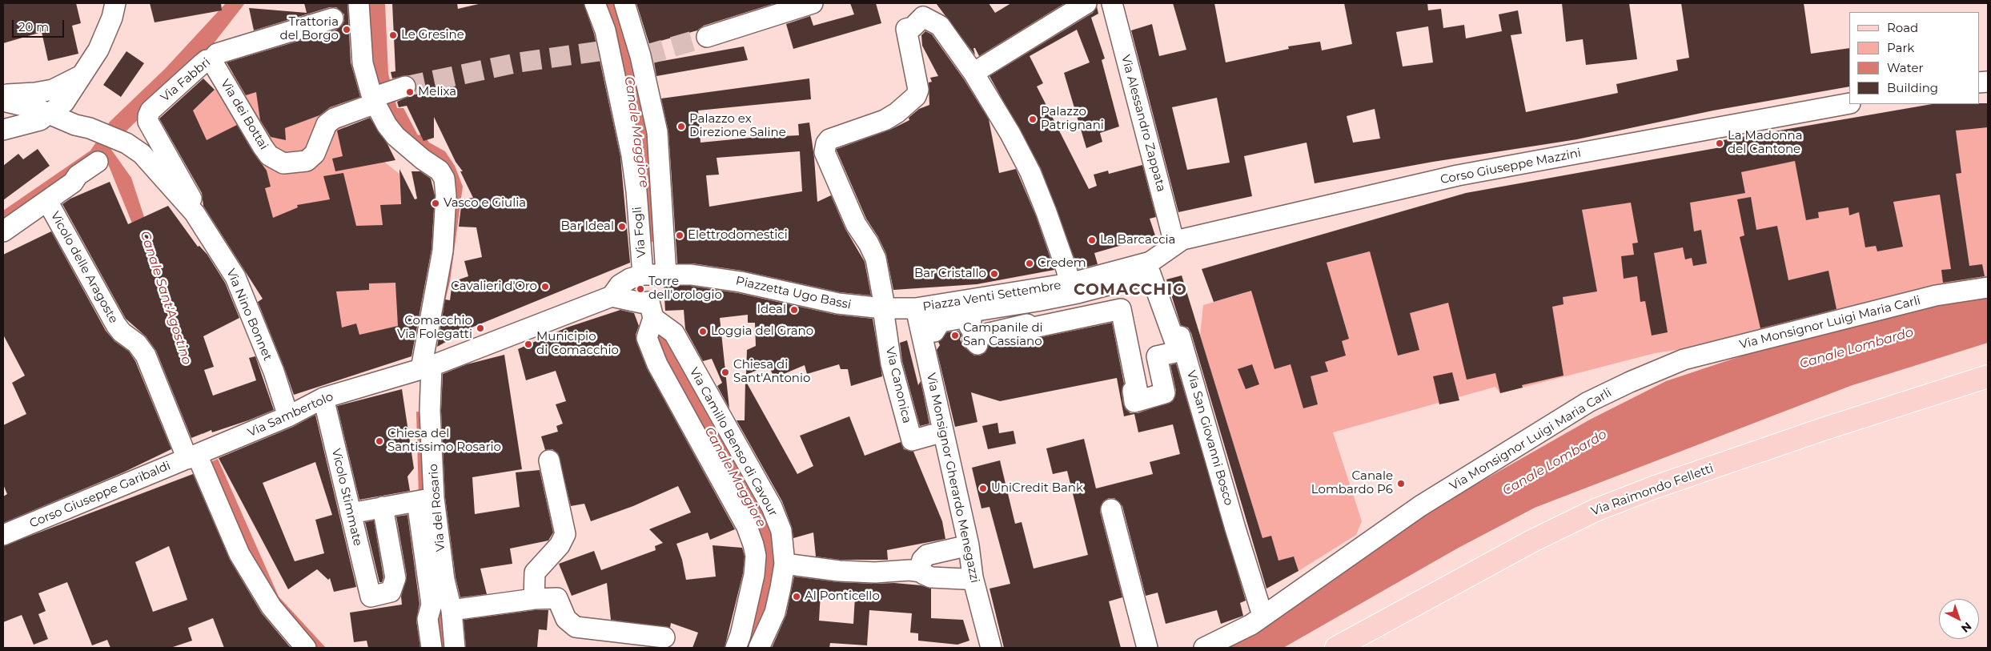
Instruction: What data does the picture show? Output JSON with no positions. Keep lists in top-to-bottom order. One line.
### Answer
{"streets":{"main road":["Via Raimondo Felletti"],"street":["Via Fabbri","Via dei Bottai","Via Alessandro Zappata","Corso Giuseppe Mazzini","Via Fogli","Vicolo delle Aragoste","Piazzetta Ugo Bassi","Piazza Venti Settembre","Via Nino Bonnet","Via Monsignor Luigi Maria Carli","Via Canonica","Via Sambertolo","Via San Giovanni Bosco","Via Camillo Benso di Cavour","Via Monsignor Gherardo Menegazzi","Corso Giuseppe Garibaldi","Vicolo Stimmate","Via del Rosario"]},"crossings":[["Via Fabbri","Via dei Bottai"],["Via Fabbri","Via Nino Bonnet"],["Via dei Bottai","Via del Rosario"],["Via Alessandro Zappata","Corso Giuseppe Mazzini"],["Via Alessandro Zappata","Piazza Venti Settembre"],["Corso Giuseppe Mazzini","Piazza Venti Settembre"],["Via Fogli","Piazzetta Ugo Bassi"],["Vicolo delle Aragoste","Via Sambertolo"],["Vicolo delle Aragoste","Corso Giuseppe Garibaldi"],["Piazzetta Ugo Bassi","Piazza Venti Settembre"],["Piazzetta Ugo Bassi","Via Canonica"],["Piazzetta Ugo Bassi","Via Monsignor Gherardo Menegazzi"],["Piazza Venti Settembre","Via Canonica"],["Piazza Venti Settembre","Via San Giovanni Bosco"],["Piazza Venti Settembre","Via Monsignor Gherardo Menegazzi"],["Via Nino Bonnet","Via Sambertolo"],["Via Monsignor Luigi Maria Carli","Via San Giovanni Bosco"],["Via Canonica","Via Monsignor Gherardo Menegazzi"],["Via Sambertolo","Corso Giuseppe Garibaldi"],["Via Sambertolo","Vicolo Stimmate"],["Via Sambertolo","Via del Rosario"]],"districts":["COMACCHIO"],"water":["Canale Maggiore","Canale Sant'Agostino","Canale Lombardo"],"places":["Trattoria del Borgo","Le Gresine","Melixa","Palazzo Patrignani","Palazzo ex Direzione Saline","La Madonna del Cantone","Vasco e Giulia","Bar Ideal","Elettrodomestici","La Barcaccia","Credem","Bar Cristallo","Cavalieri d'Oro","Torre dell'orologio","Ideal","Comacchio Via Folegatti","Loggia del Grano","Campanile di San Cassiano","Municipio di Comacchio","Chiesa di Sant'Antonio","Chiesa del Santissimo Rosario","Canale Lombardo P6","UniCredit Bank","Al Ponticello"],"legend":["Road","Park","Water","Building"],"scale_bar":"20 m","north":"bottom right"}
